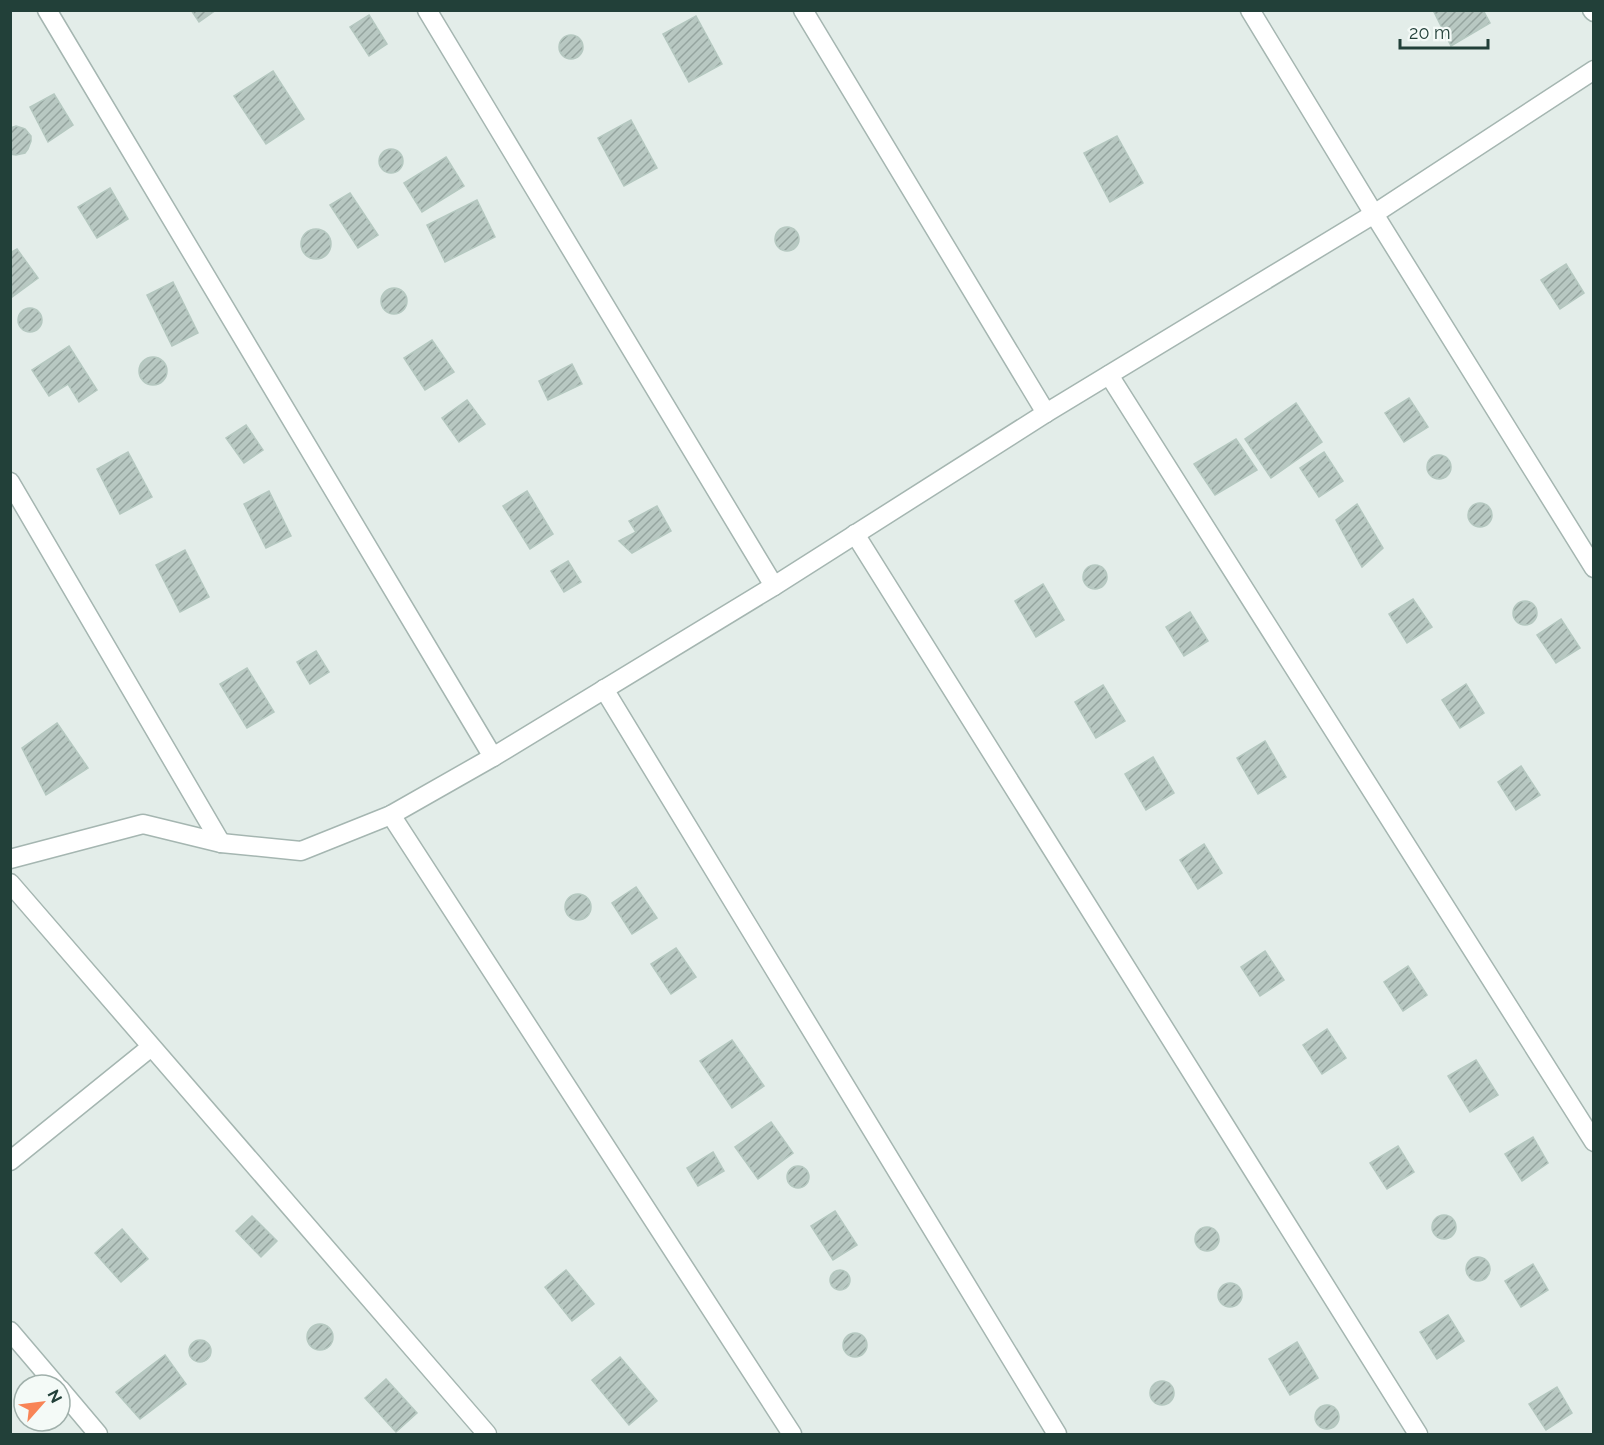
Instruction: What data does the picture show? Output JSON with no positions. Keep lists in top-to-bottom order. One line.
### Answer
{"scale_bar":"20 m","north":"top right"}
